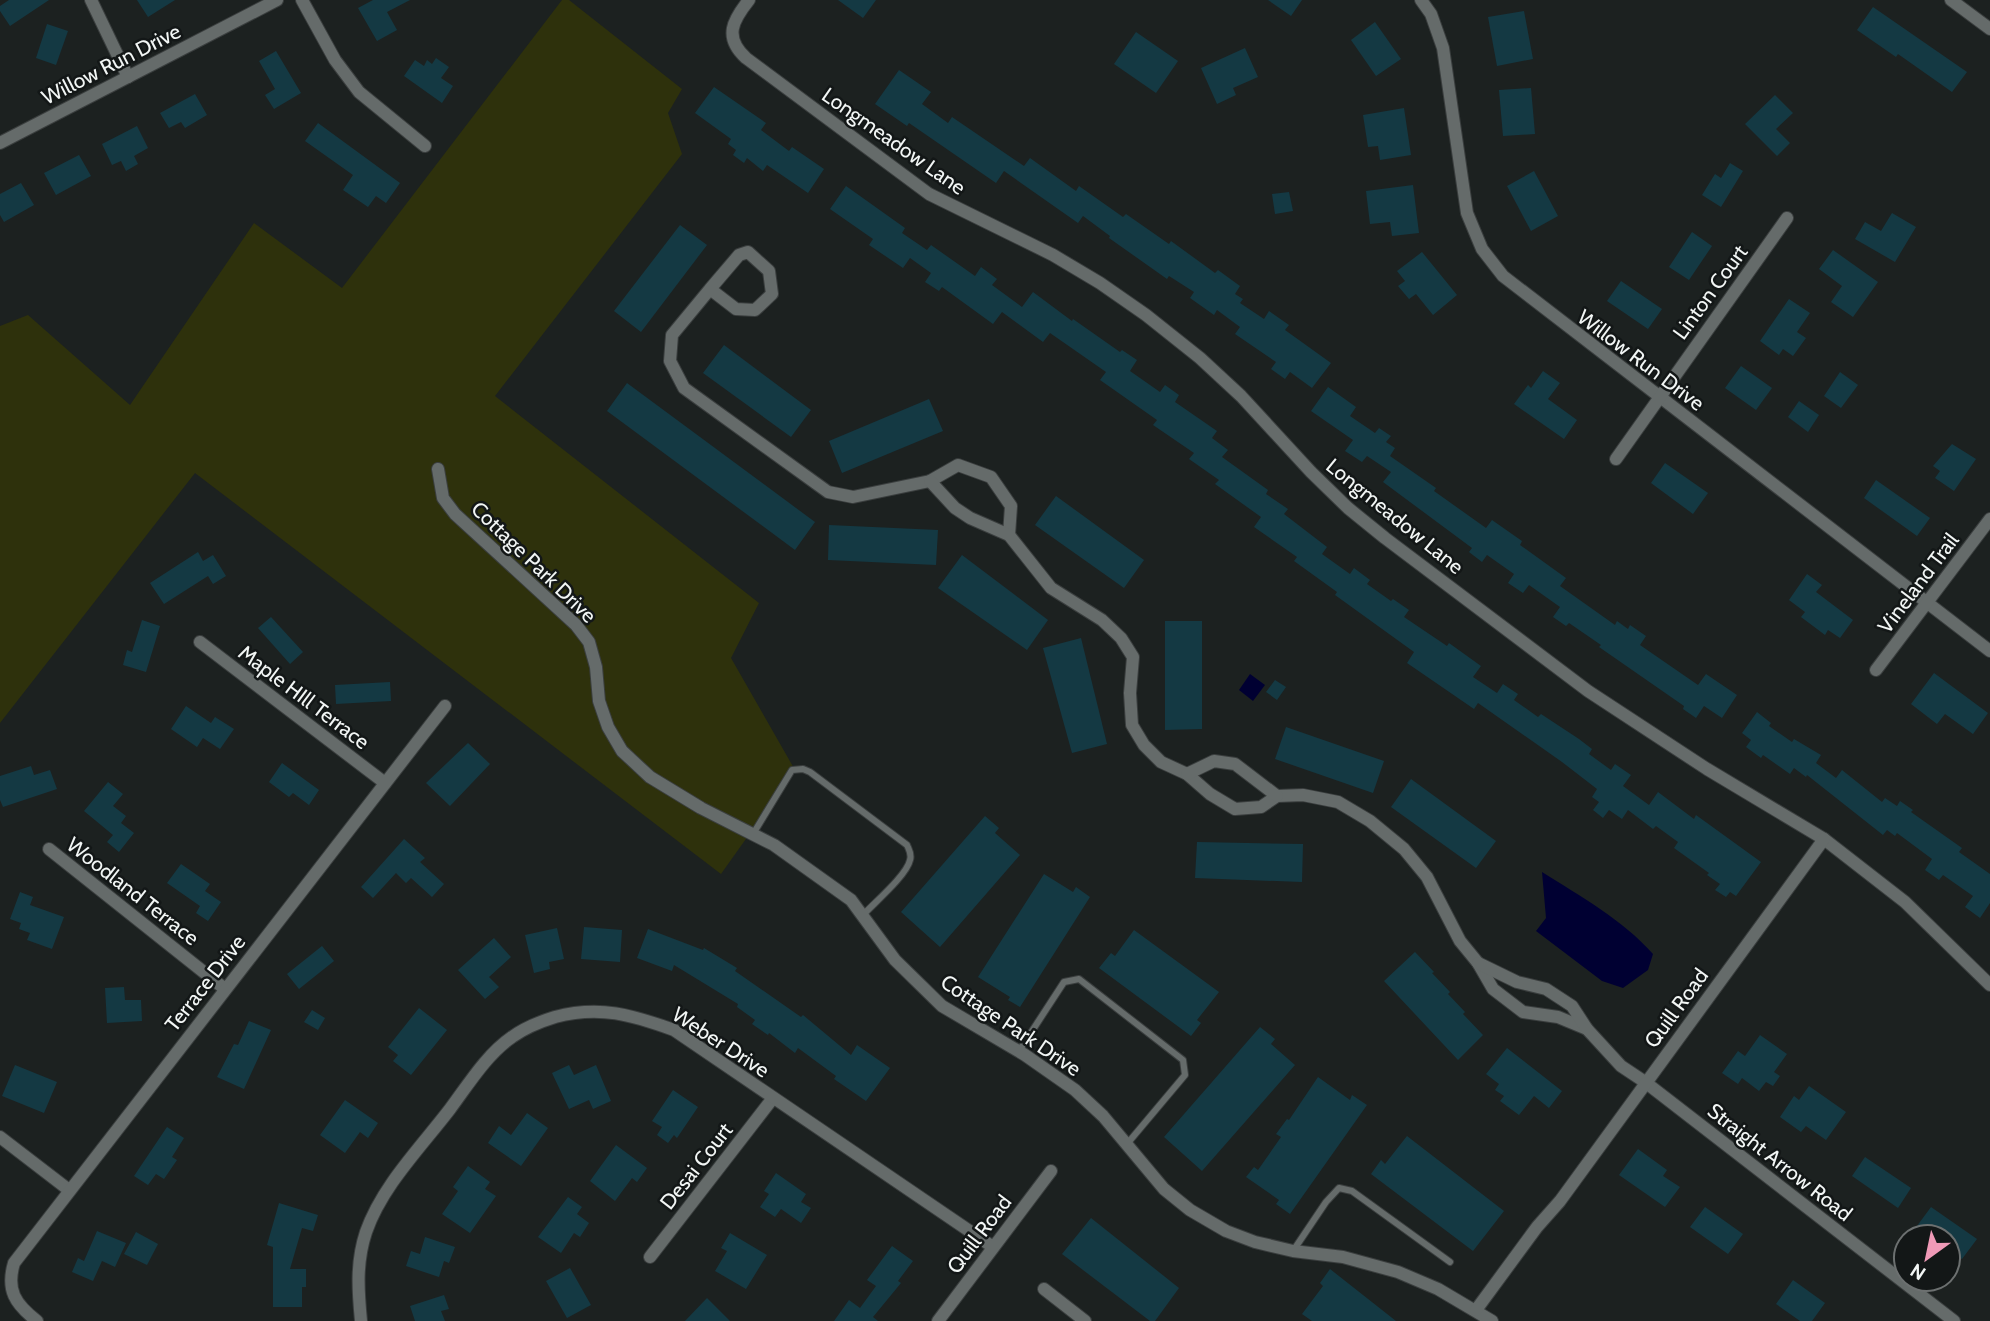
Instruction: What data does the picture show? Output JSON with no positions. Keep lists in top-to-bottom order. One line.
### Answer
{"streets":{"street":["Willow Run Drive","Longmeadow Lane","Linton Court","Cottage Park Drive","Vineland Trail","Maple HIll Terrace","Woodland Terrace","Terrace Drive","Quill Road","Weber Drive","Straight Arrow Road","Desai Court"]},"crossings":[["Willow Run Drive","Linton Court"],["Willow Run Drive","Vineland Trail"],["Longmeadow Lane","Quill Road"],["Cottage Park Drive","Quill Road"],["Maple HIll Terrace","Terrace Drive"],["Woodland Terrace","Terrace Drive"],["Quill Road","Weber Drive"],["Quill Road","Straight Arrow Road"],["Weber Drive","Desai Court"]],"north":"bottom left"}
